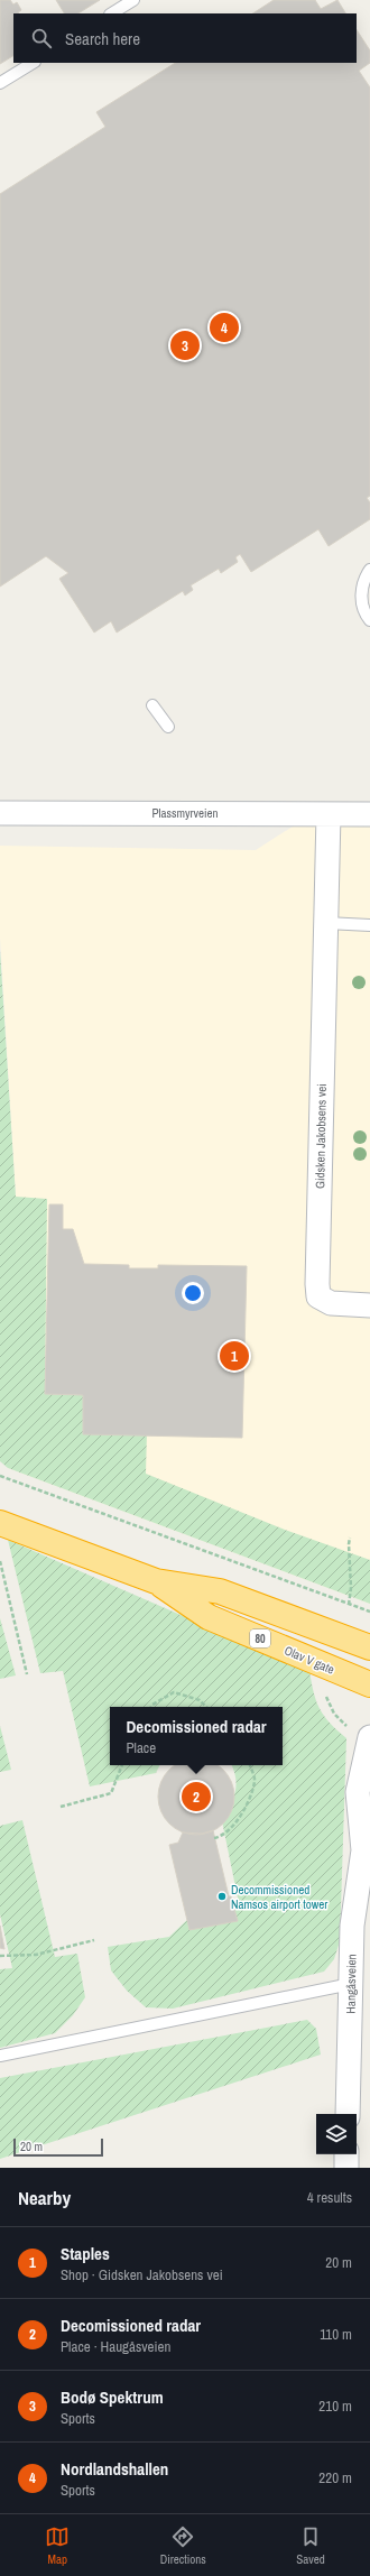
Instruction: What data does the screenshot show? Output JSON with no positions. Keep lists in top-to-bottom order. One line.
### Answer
{"streets":{"highway":["80","Olav V gate"],"street":["Plassmyrveien","Gidsken Jakobsens vei","Hangåsveien"]},"crossings":[["Plassmyrveien","Gidsken Jakobsens vei"]],"places":["Decommissioned Namsos airport tower"],"scale_bar":"20 m","page":{"search":"Search here","pins":["4","3","1","2"],"popup":["Decomissioned radar","Place"],"scale":"20 m","heading":["Nearby","4 results"],"list":[{"mark":"1","name":"Staples","note":"Shop · Gidsken Jakobsens vei","value":"20 m"},{"mark":"2","name":"Decomissioned radar","note":"Place · Haugåsveien","value":"110 m"},{"mark":"3","name":"Bodø Spektrum","note":"Sports","value":"210 m"},{"mark":"4","name":"Nordlandshallen","note":"Sports","value":"220 m"}],"nav":["Map","Directions","Saved"]}}
